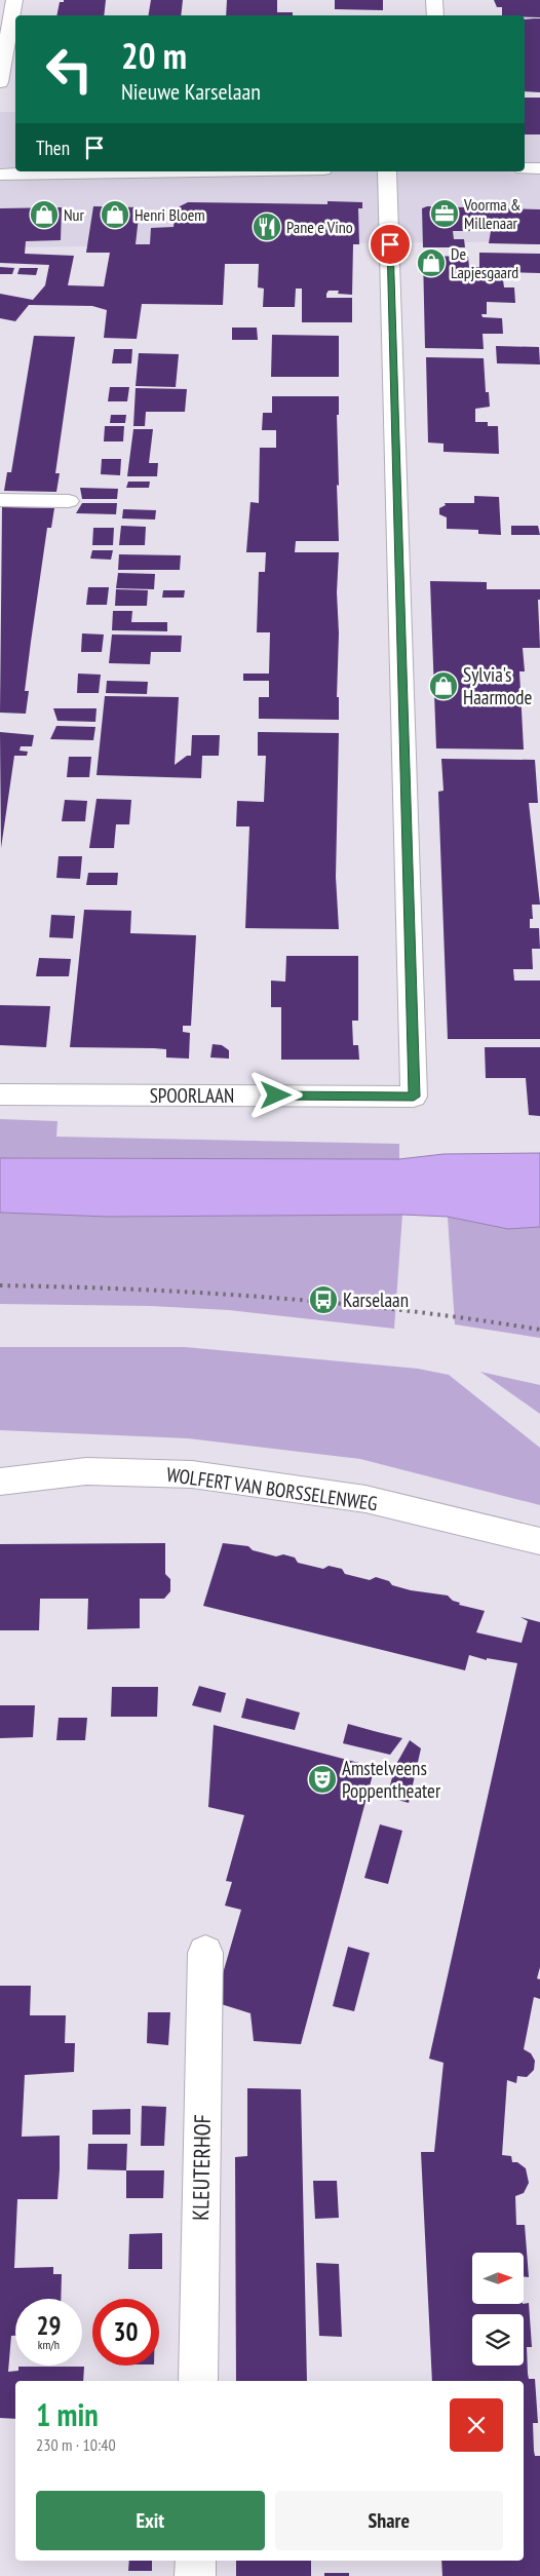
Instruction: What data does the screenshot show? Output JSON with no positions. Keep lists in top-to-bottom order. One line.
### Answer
{"streets":{"street":["SPOORLAAN","WOLFERT VAN BORSSELENWEG","KLEUTERHOF"]},"places":{"office":["Voorma & Millenaar"],"shop":["Nur","Henri Bloem","De Lapjesgaard","Sylvia's Haarmode"],"restaurant":["Pane e Vino"],"bus stop":["Karselaan"],"theatre":["Amstelveens Poppentheater"]},"north":"right","page":{"turn":["20 m","Nieuwe Karselaan"],"then":"Then","speed":"29 km/h","limit":"30","heading":["1 min","230 m · 10:40"],"buttons":["Exit","Share"]}}
